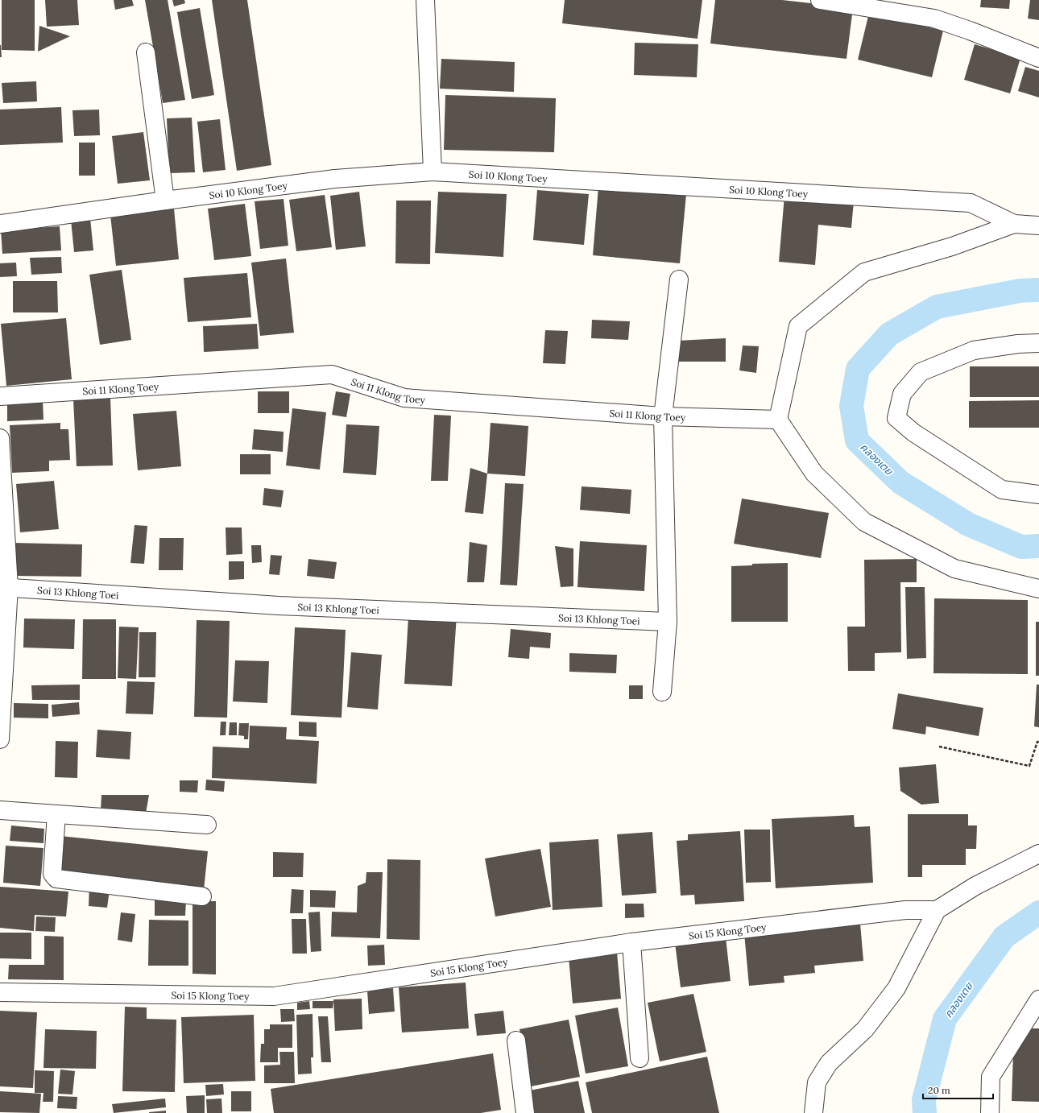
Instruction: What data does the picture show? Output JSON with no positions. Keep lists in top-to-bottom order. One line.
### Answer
{"streets":{"street":["Soi 10 Klong Toey","Soi 11 Klong Toey","Soi 13 Khlong Toei","Soi 15 Klong Toey"]},"water":["คลองเตย"],"scale_bar":"20 m"}
